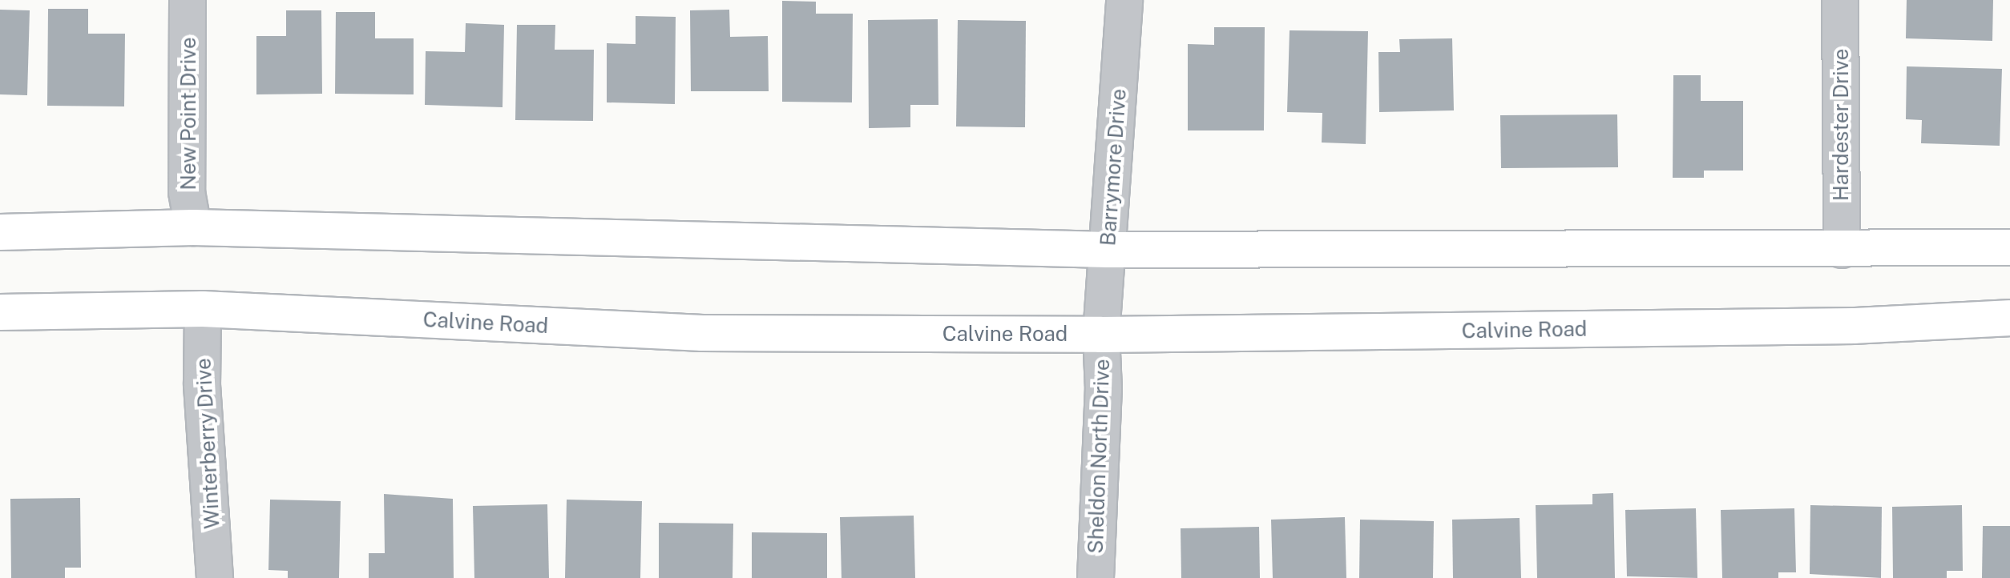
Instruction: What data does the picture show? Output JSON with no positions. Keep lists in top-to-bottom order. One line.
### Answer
{"streets":{"main road":["Calvine Road"],"street":["New Point Drive","Hardester Drive","Barrymore Drive","Winterberry Drive","Sheldon North Drive"]},"crossings":[["Barrymore Drive","Calvine Road"],["Barrymore Drive","Sheldon North Drive"],["Calvine Road","Winterberry Drive"],["Calvine Road","Sheldon North Drive"]]}
